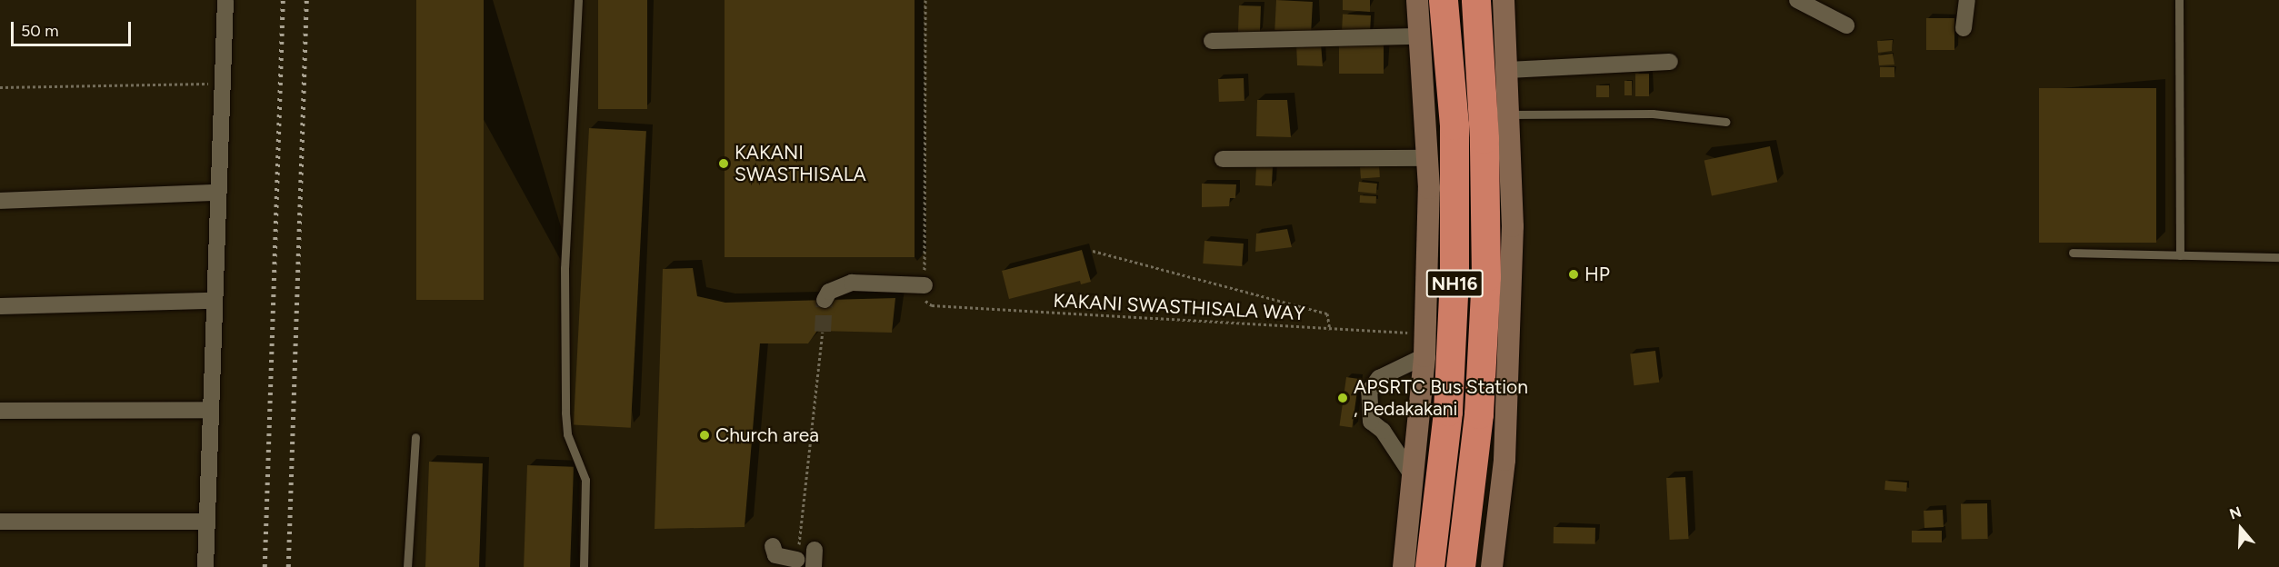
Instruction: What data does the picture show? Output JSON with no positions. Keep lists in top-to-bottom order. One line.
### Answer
{"streets":{"highway":["NH16"],"path":["KAKANI SWASTHISALA WAY"]},"places":["KAKANI SWASTHISALA","HP","APSRTC Bus Station , Pedakakani","Church area"],"scale_bar":"50 m","north":"top"}
